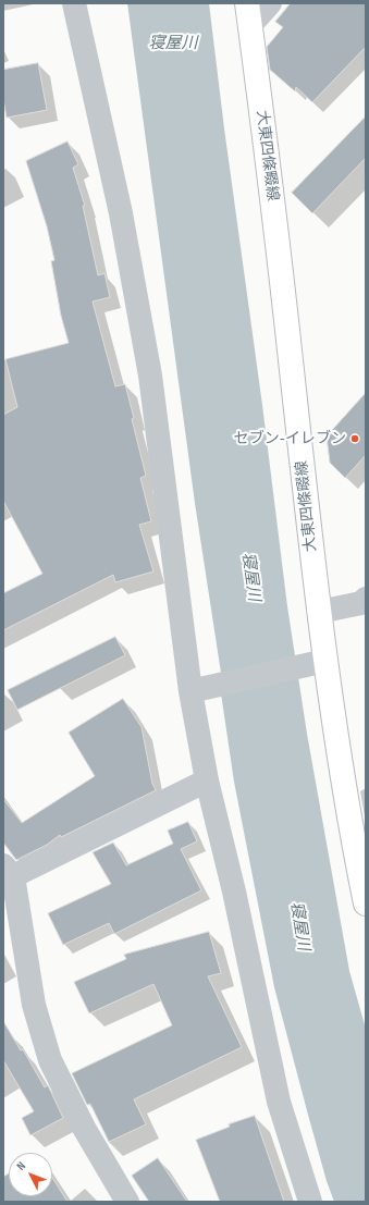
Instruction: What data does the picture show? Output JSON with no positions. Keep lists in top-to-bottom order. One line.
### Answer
{"streets":{"main road":["大東四條畷線"]},"water":["寝屋川"],"places":["セブン-イレブン"],"north":"top left"}
